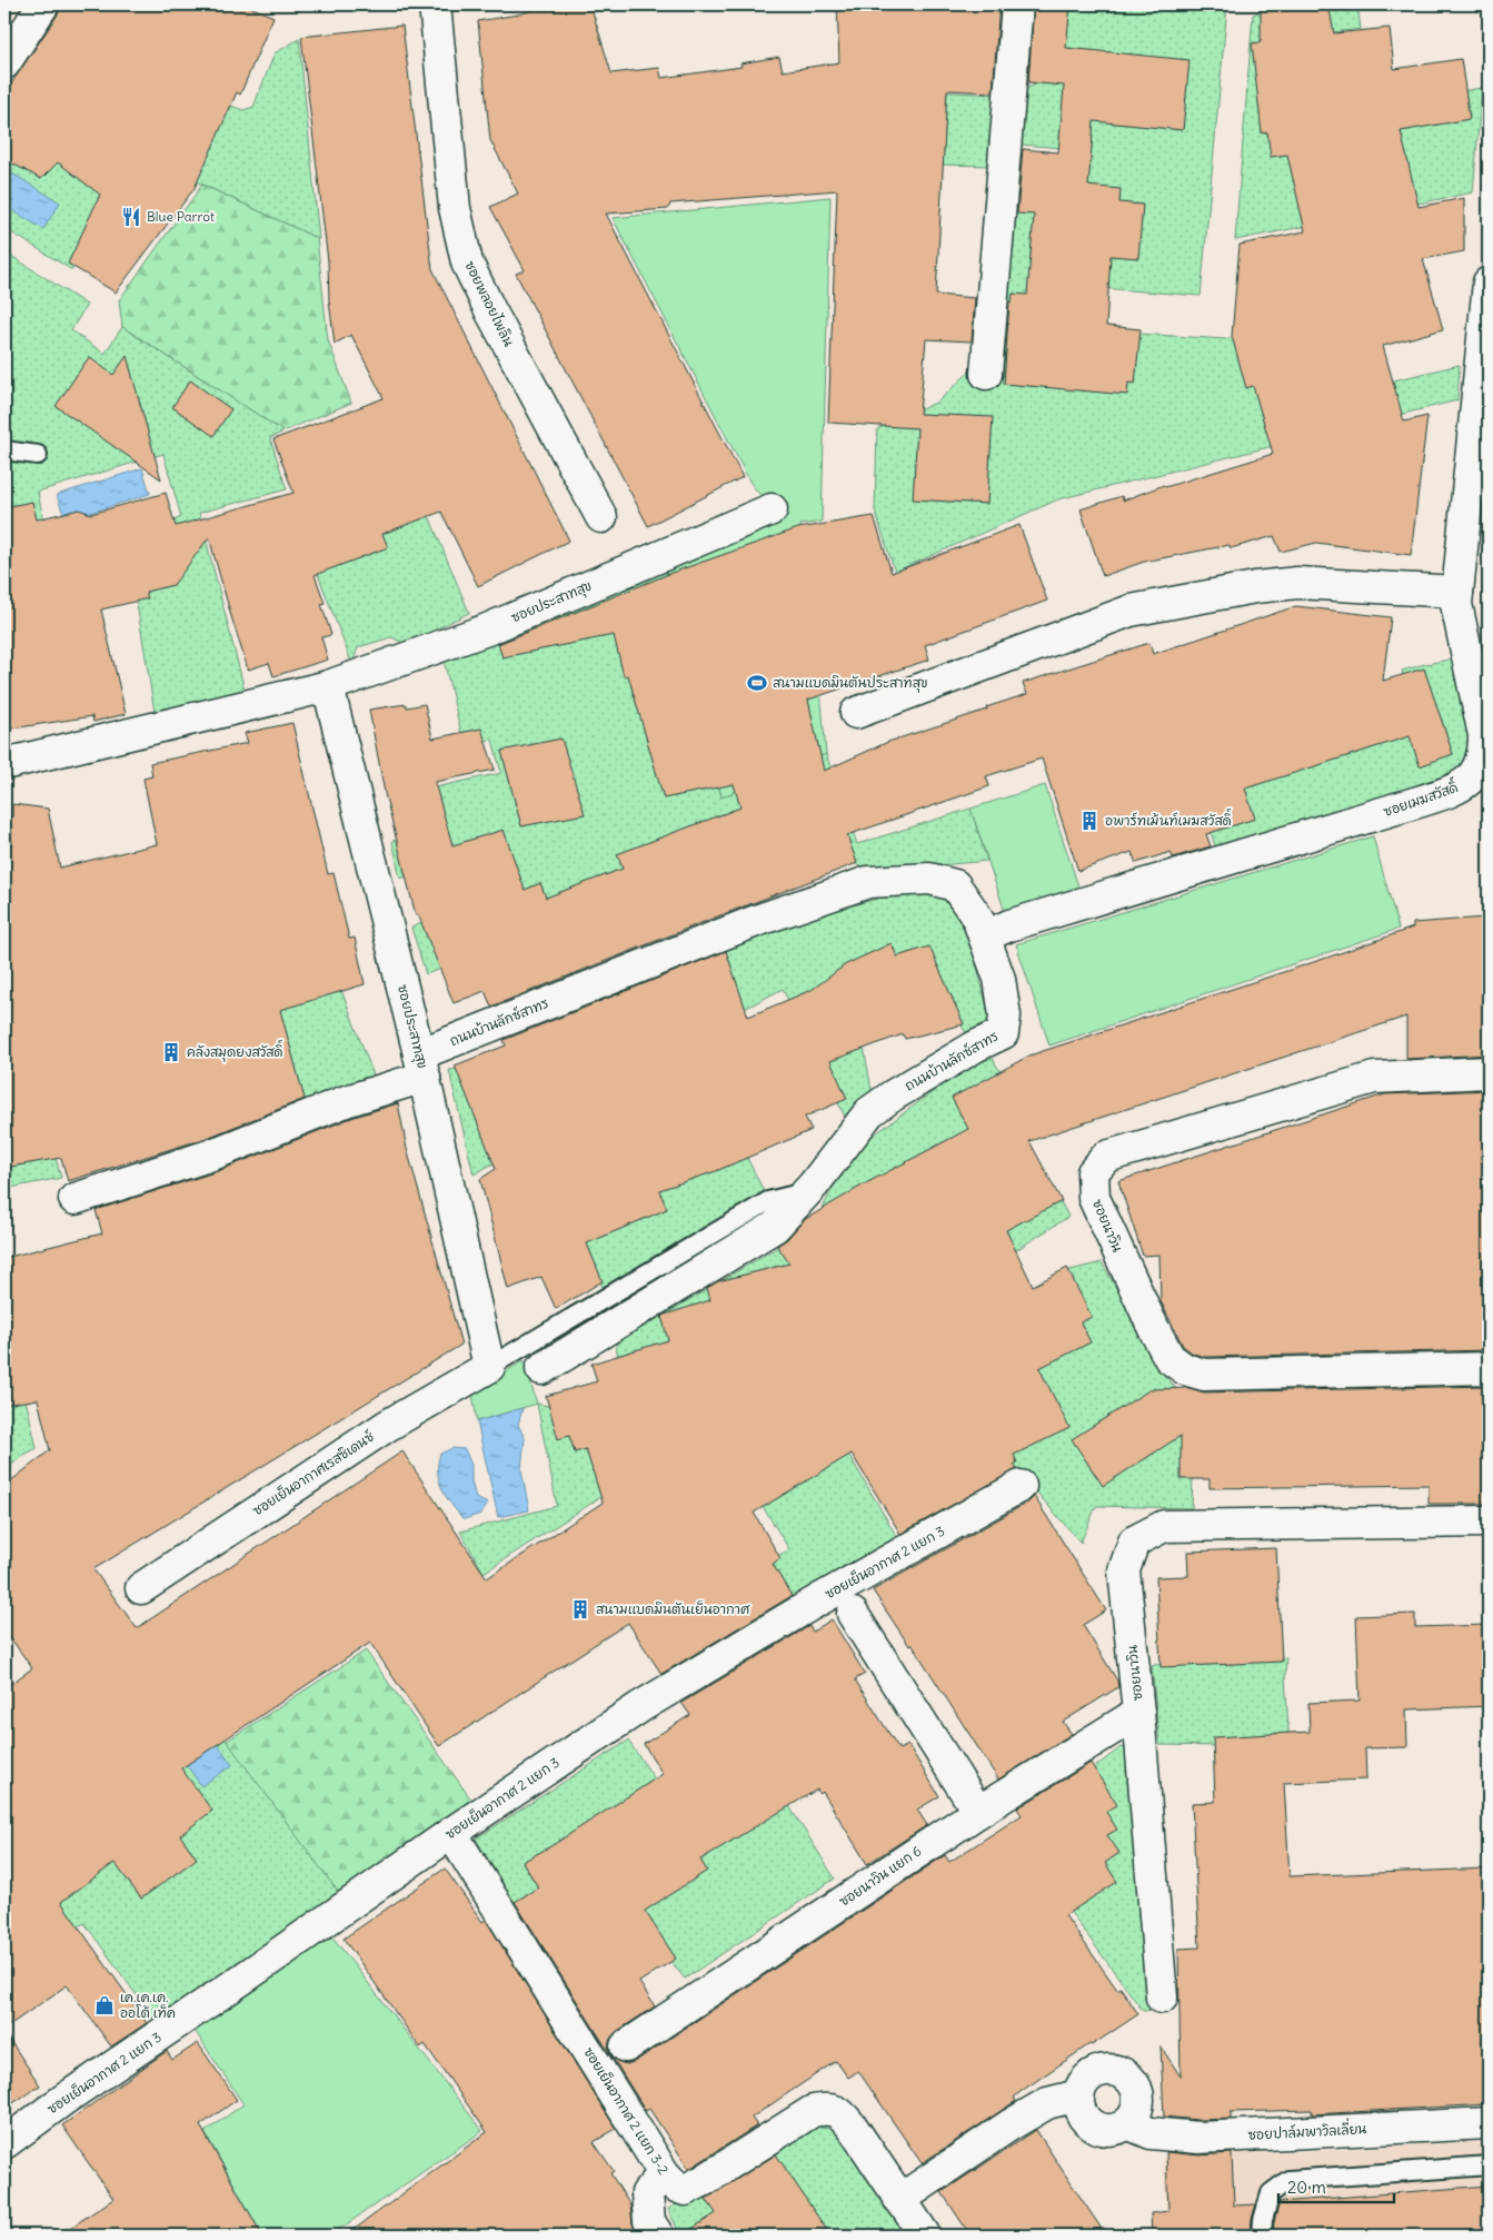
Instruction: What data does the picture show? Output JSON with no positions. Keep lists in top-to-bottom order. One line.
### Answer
{"streets":{"street":["ซอยพลอยไพลิน","ซอยประสาทสุข","ซอยเมฆสวัสดิ์","ถนนบ้านลักซ์สาทร","ซอยนาวิน","ซอยเย็นอากาศเรสซิเดนซ์","ซอยเย็นอากาศ 2 แยก 3","ซอยนาวิน แยก 6","ซอยเย็นอากาศ 2 แยก 3-2","ซอยปาล์มพาวิลเลี่ยน"]},"crossings":[["ซอยประสาทสุข","ถนนบ้านลักซ์สาทร"],["ซอยประสาทสุข","ซอยเย็นอากาศเรสซิเดนซ์"],["ซอยเมฆสวัสดิ์","ถนนบ้านลักซ์สาทร"],["ซอยนาวิน","ซอยนาวิน แยก 6"],["ซอยเย็นอากาศ 2 แยก 3","ซอยเย็นอากาศ 2 แยก 3-2"]],"places":{"restaurant":["Blue Parrot"],"sports":["สนามแบดมินตันประสาทสุข"],"building":["อพาร์ทเม้นท์เมฆสวัสดิ์","คลังสมุดยงสวัสดิ์","สนามแบดมินตันเย็นอากาศ"],"shop":["เค.เค.เค. ออโต้ เท็ค"]},"scale_bar":"20 m"}
